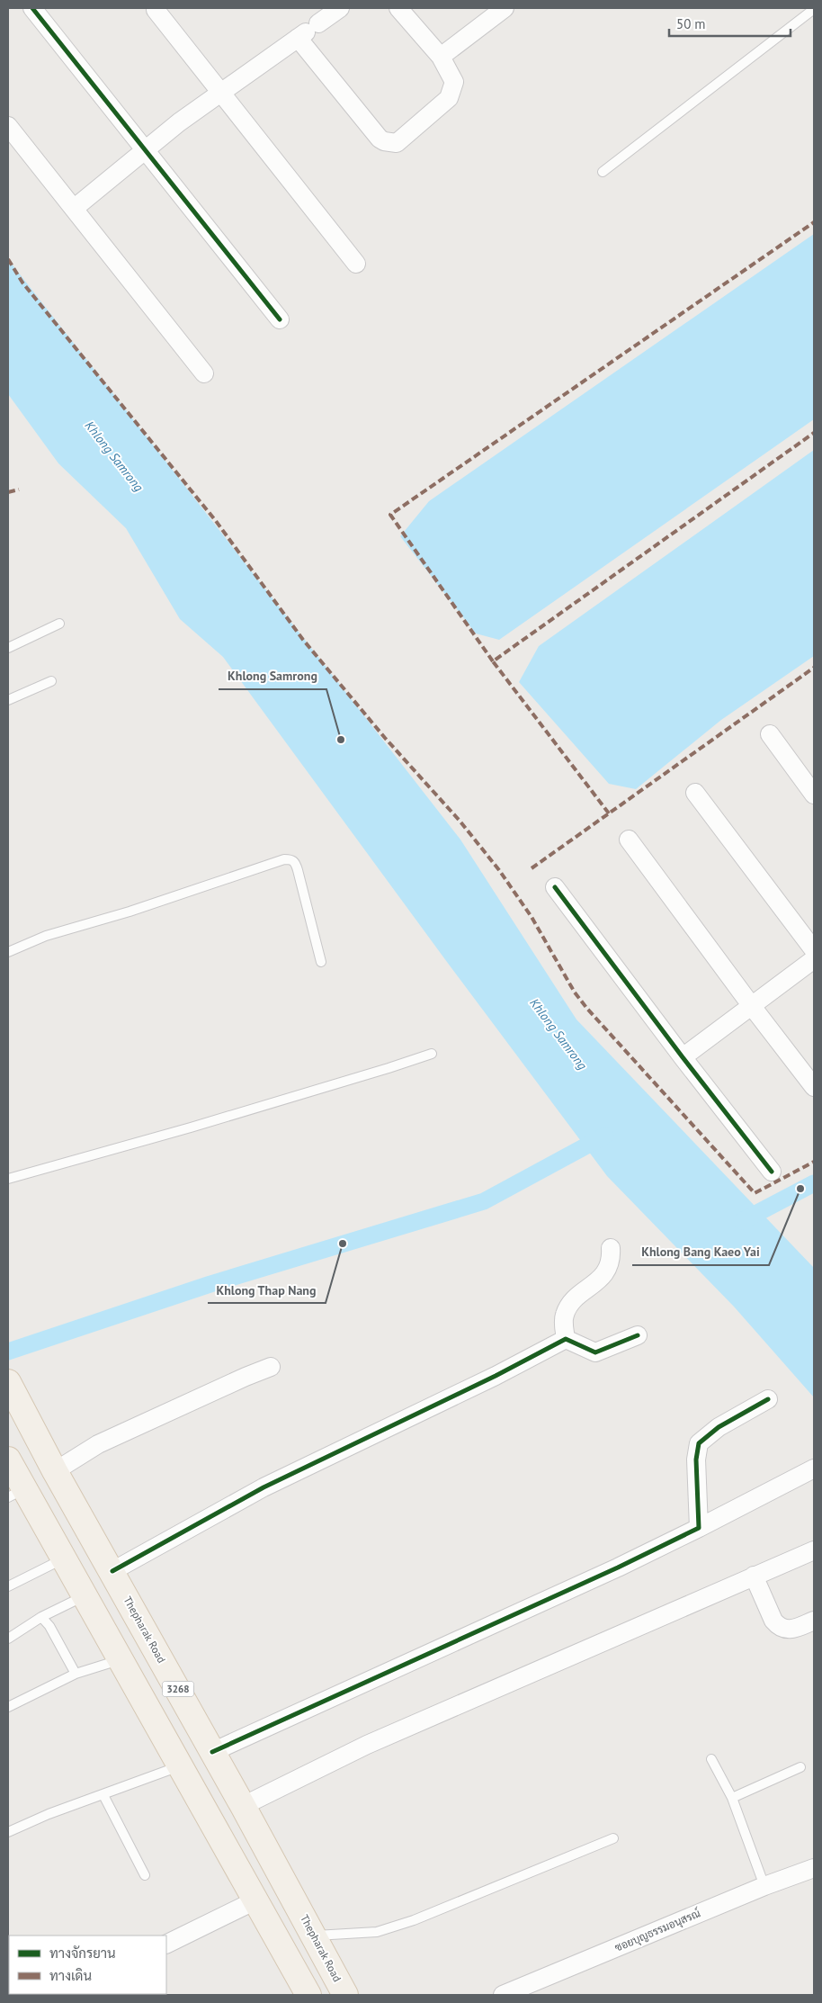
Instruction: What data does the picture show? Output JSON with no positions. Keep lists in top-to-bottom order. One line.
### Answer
{"streets":{"main road":["Thepharak Road","3268"],"street":["ซอยบุญธรรมอนุสรณ์"]},"water":["Khlong Samrong"],"places":["Khlong Samrong","Khlong Bang Kaeo Yai","Khlong Thap Nang"],"legend":["ทางจักรยาน","ทางเดิน"],"scale_bar":"50 m"}
